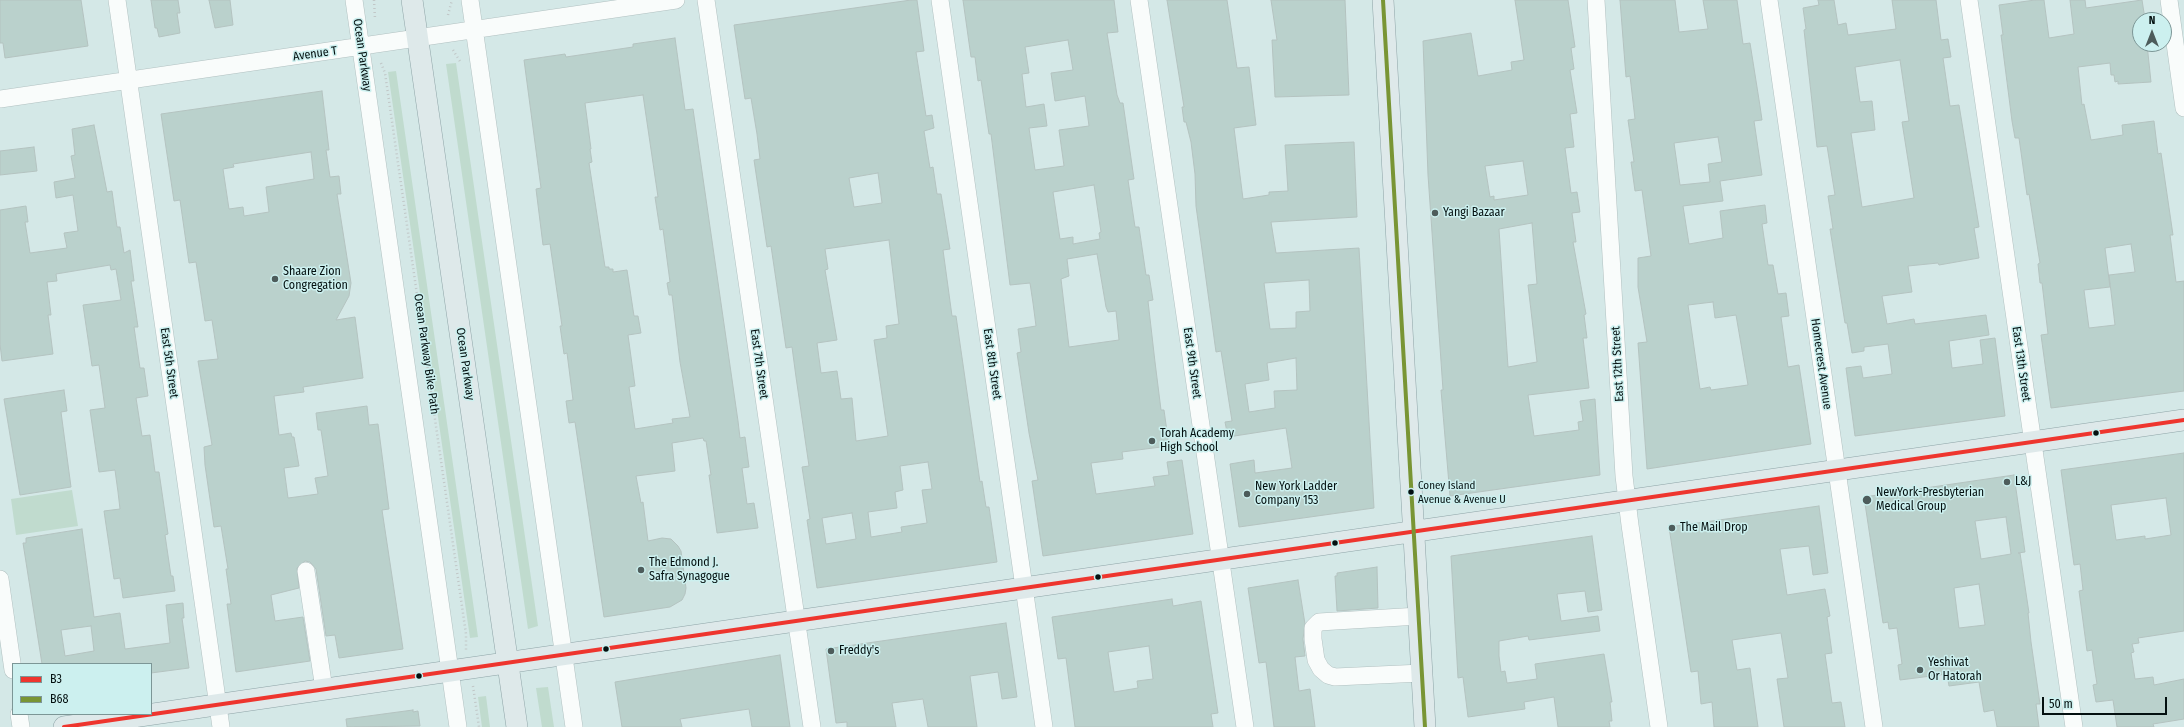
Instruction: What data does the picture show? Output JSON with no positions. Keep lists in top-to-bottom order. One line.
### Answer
{"streets":{"main road":["Ocean Parkway"],"street":["Avenue T","East 5th Street","East 9th Street","East 7th Street","East 8th Street","East 12th Street","Homecrest Avenue","East 13th Street"],"path":["Ocean Parkway Bike Path"]},"crossings":[["Avenue T","Ocean Parkway"],["Avenue T","East 5th Street"]],"places":["Yangi Bazaar","Shaare Zion Congregation","Torah Academy High School","L&J","Coney Island Avenue & Avenue U","New York Ladder Company 153","NewYork-Presbyterian Medical Group","The Mail Drop","The Edmond J. Safra Synagogue","Freddy's","Yeshivat Or Hatorah"],"lines":["transit line B68","transit line B3"],"legend":["B3","B68"],"scale_bar":"50 m","north":"top"}
